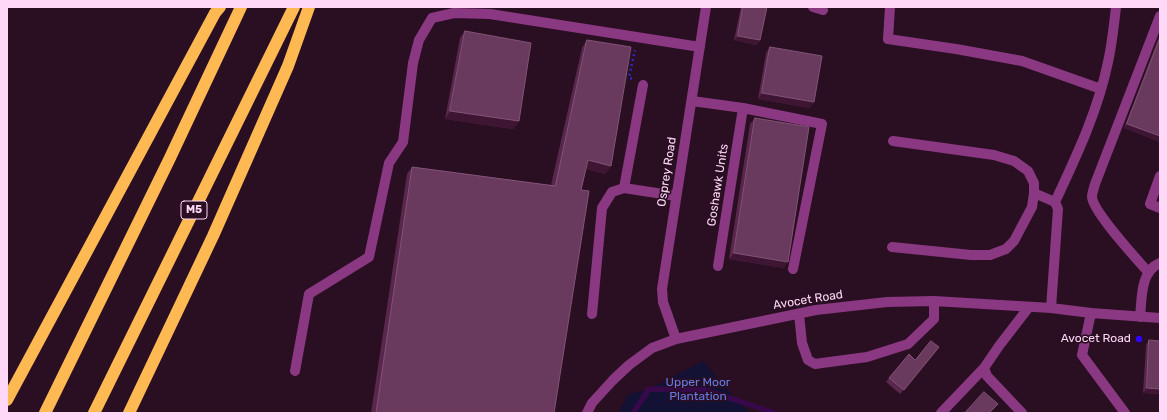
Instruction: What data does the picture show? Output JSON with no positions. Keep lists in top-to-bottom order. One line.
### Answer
{"streets":{"highway":["M5"],"street":["Osprey Road","Goshawk Units","Avocet Road"]},"crossings":[["Osprey Road","Avocet Road"]],"parks":["Upper Moor Plantation"],"places":["Avocet Road"]}
